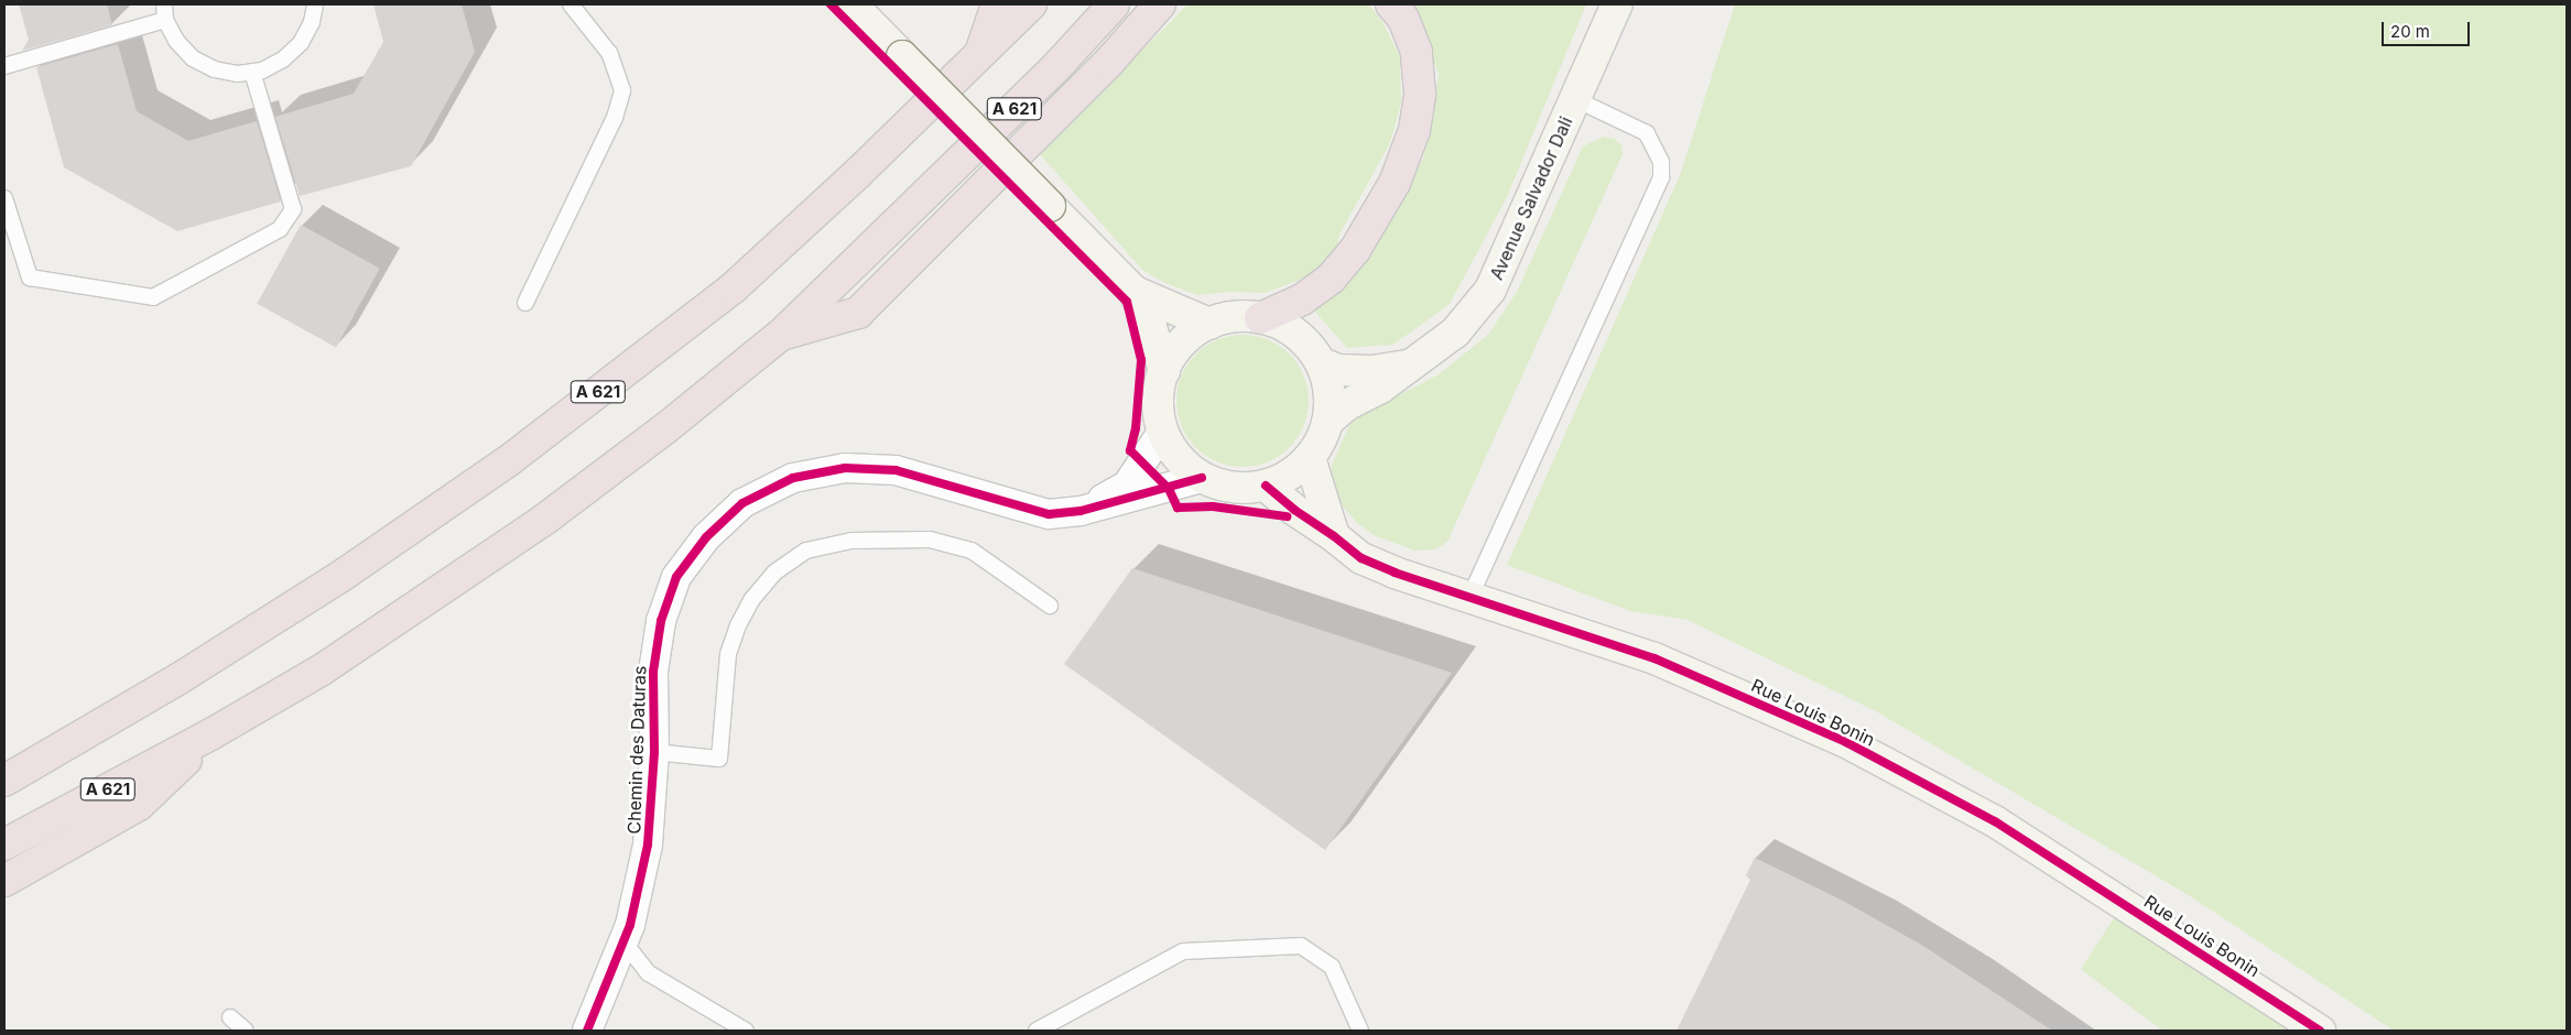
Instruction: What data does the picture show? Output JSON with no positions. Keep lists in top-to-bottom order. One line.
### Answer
{"streets":{"highway":["A 621"],"street":["Avenue Salvador Dali","Rue Louis Bonin","Chemin des Daturas"]},"crossings":[["Avenue Salvador Dali","Rue Louis Bonin"],["Avenue Salvador Dali","Chemin des Daturas"],["Rue Louis Bonin","Chemin des Daturas"]],"scale_bar":"20 m"}
